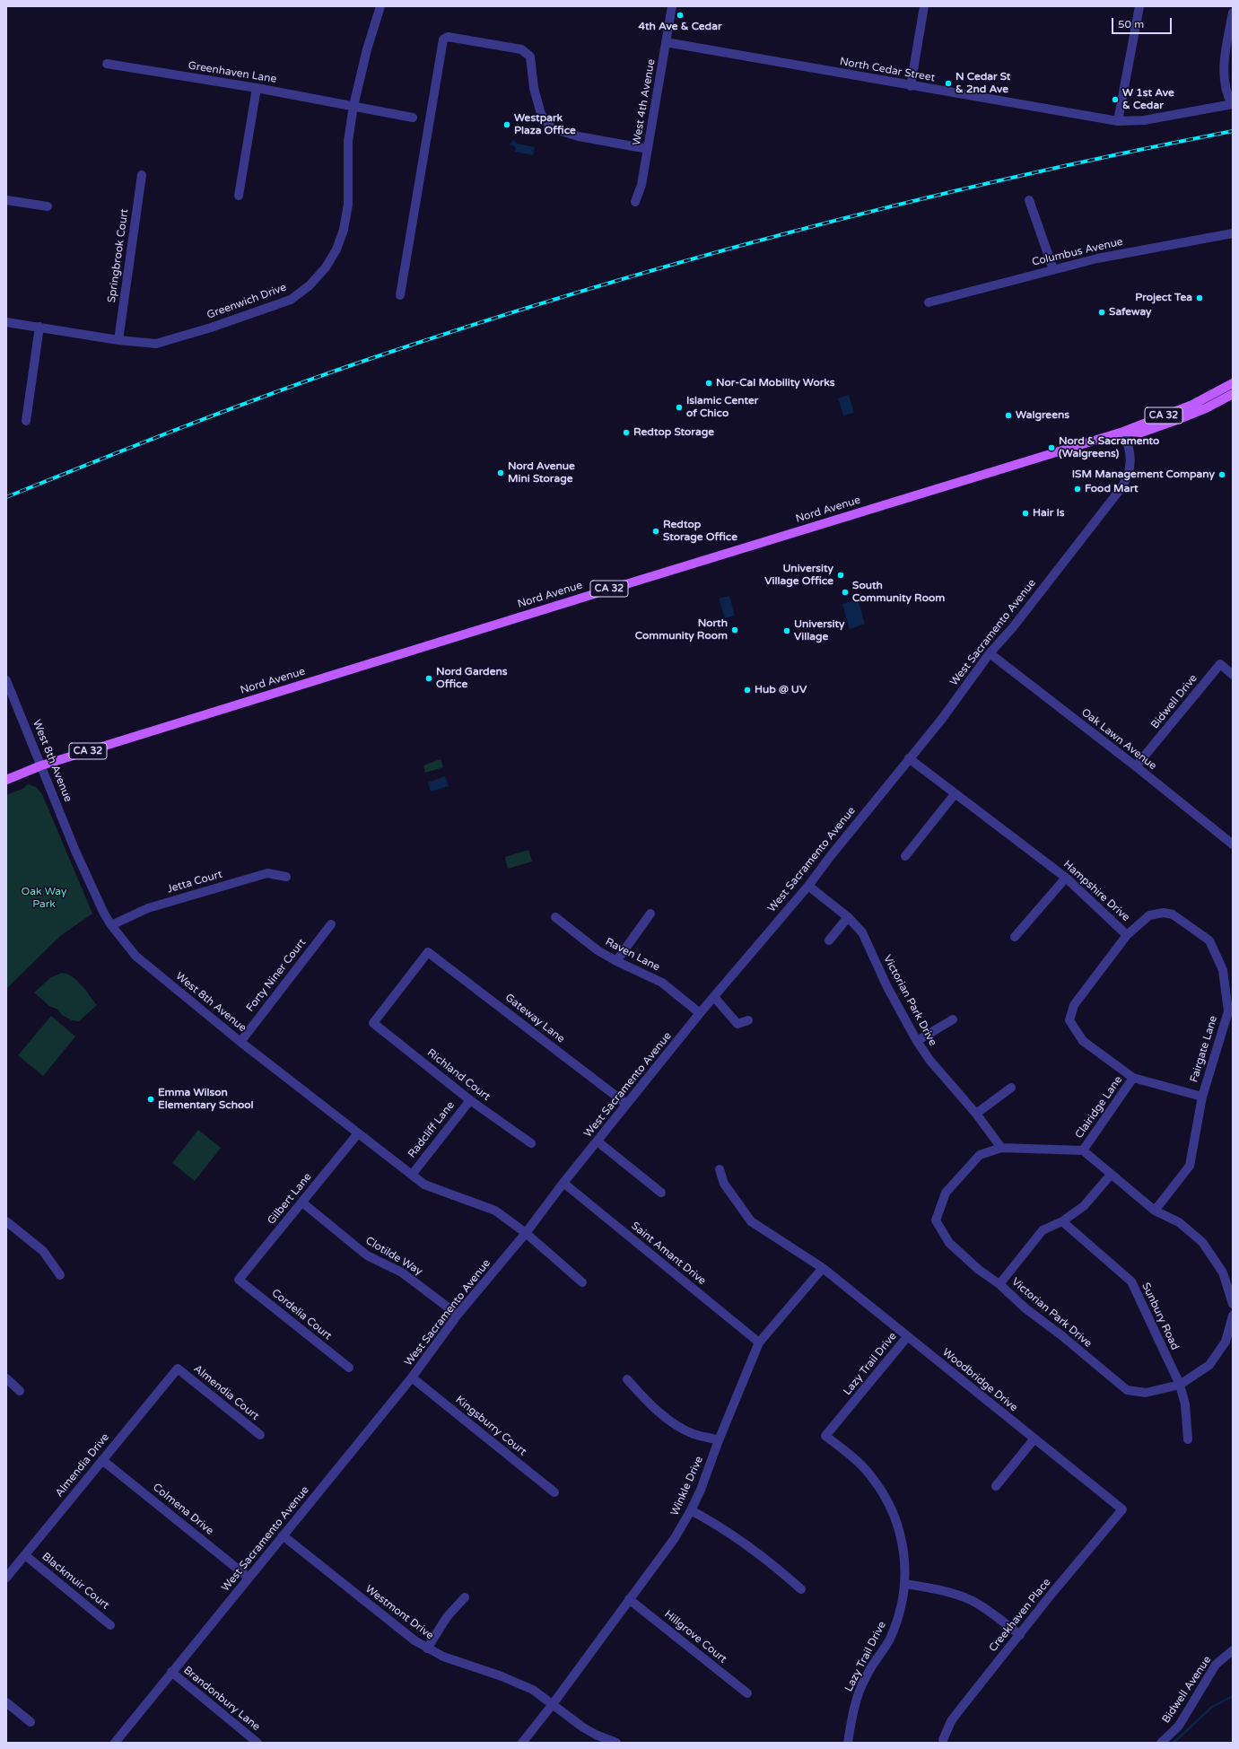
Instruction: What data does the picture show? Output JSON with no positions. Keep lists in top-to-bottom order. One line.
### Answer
{"streets":{"main road":["CA 32","Nord Avenue"],"street":["North Cedar Street","Greenhaven Lane","West 4th Avenue","Columbus Avenue","Springbrook Court","Greenwich Drive","West Sacramento Avenue","Bidwell Drive","Oak Lawn Avenue","West 8th Avenue","Jetta Court","Hampshire Drive","Raven Lane","Forty Niner Court","Victorian Park Drive","Gateway Lane","Fairgate Lane","Richland Court","Clairidge Lane","Radcliff Lane","Gilbert Lane","Saint Amant Drive","Clotilde Way","Cordelia Court","Sunbury Road","Lazy Trail Drive","Woodbridge Drive","Almendia Court","Kingsburry Court","Almendia Drive","Winkle Drive","Colmena Drive","Blackmuir Court","Westmont Drive","Creekhaven Place","Hillgrove Court","Bidwell Avenue","Brandonbury Lane"]},"crossings":[["North Cedar Street","West 4th Avenue"],["Greenhaven Lane","Greenwich Drive"],["Springbrook Court","Greenwich Drive"],["Nord Avenue","West Sacramento Avenue"],["Nord Avenue","West 8th Avenue"],["West Sacramento Avenue","Oak Lawn Avenue"],["West Sacramento Avenue","West 8th Avenue"],["West Sacramento Avenue","Hampshire Drive"],["West Sacramento Avenue","Raven Lane"],["West Sacramento Avenue","Victorian Park Drive"],["West Sacramento Avenue","Gateway Lane"],["West Sacramento Avenue","Saint Amant Drive"],["West Sacramento Avenue","Clotilde Way"],["West Sacramento Avenue","Kingsburry Court"],["West Sacramento Avenue","Colmena Drive"],["West Sacramento Avenue","Westmont Drive"],["West Sacramento Avenue","Brandonbury Lane"],["Bidwell Drive","Oak Lawn Avenue"],["West 8th Avenue","Jetta Court"],["West 8th Avenue","Forty Niner Court"],["West 8th Avenue","Radcliff Lane"],["West 8th Avenue","Gilbert Lane"],["Hampshire Drive","Fairgate Lane"],["Hampshire Drive","Clairidge Lane"],["Victorian Park Drive","Clairidge Lane"],["Victorian Park Drive","Sunbury Road"],["Gateway Lane","Richland Court"],["Richland Court","Radcliff Lane"],["Gilbert Lane","Clotilde Way"],["Gilbert Lane","Cordelia Court"],["Saint Amant Drive","Winkle Drive"],["Lazy Trail Drive","Woodbridge Drive"],["Woodbridge Drive","Winkle Drive"],["Woodbridge Drive","Creekhaven Place"],["Almendia Court","Almendia Drive"],["Almendia Drive","Colmena Drive"],["Almendia Drive","Blackmuir Court"],["Winkle Drive","Westmont Drive"],["Winkle Drive","Hillgrove Court"]],"parks":["Oak Way Park"],"places":["4th Ave & Cedar","N Cedar St & 2nd Ave","W 1st Ave & Cedar","Westpark Plaza Office","Project Tea","Safeway","Nor-Cal Mobility Works","Islamic Center of Chico","Walgreens","Redtop Storage","Nord & Sacramento (Walgreens)","Nord Avenue Mini Storage","ISM Management Company","Food Mart","Hair Is","Redtop Storage Office","University Village Office","South Community Room","North Community Room","University Village","Nord Gardens Office","Hub @ UV","Emma Wilson Elementary School"],"scale_bar":"50 m"}
